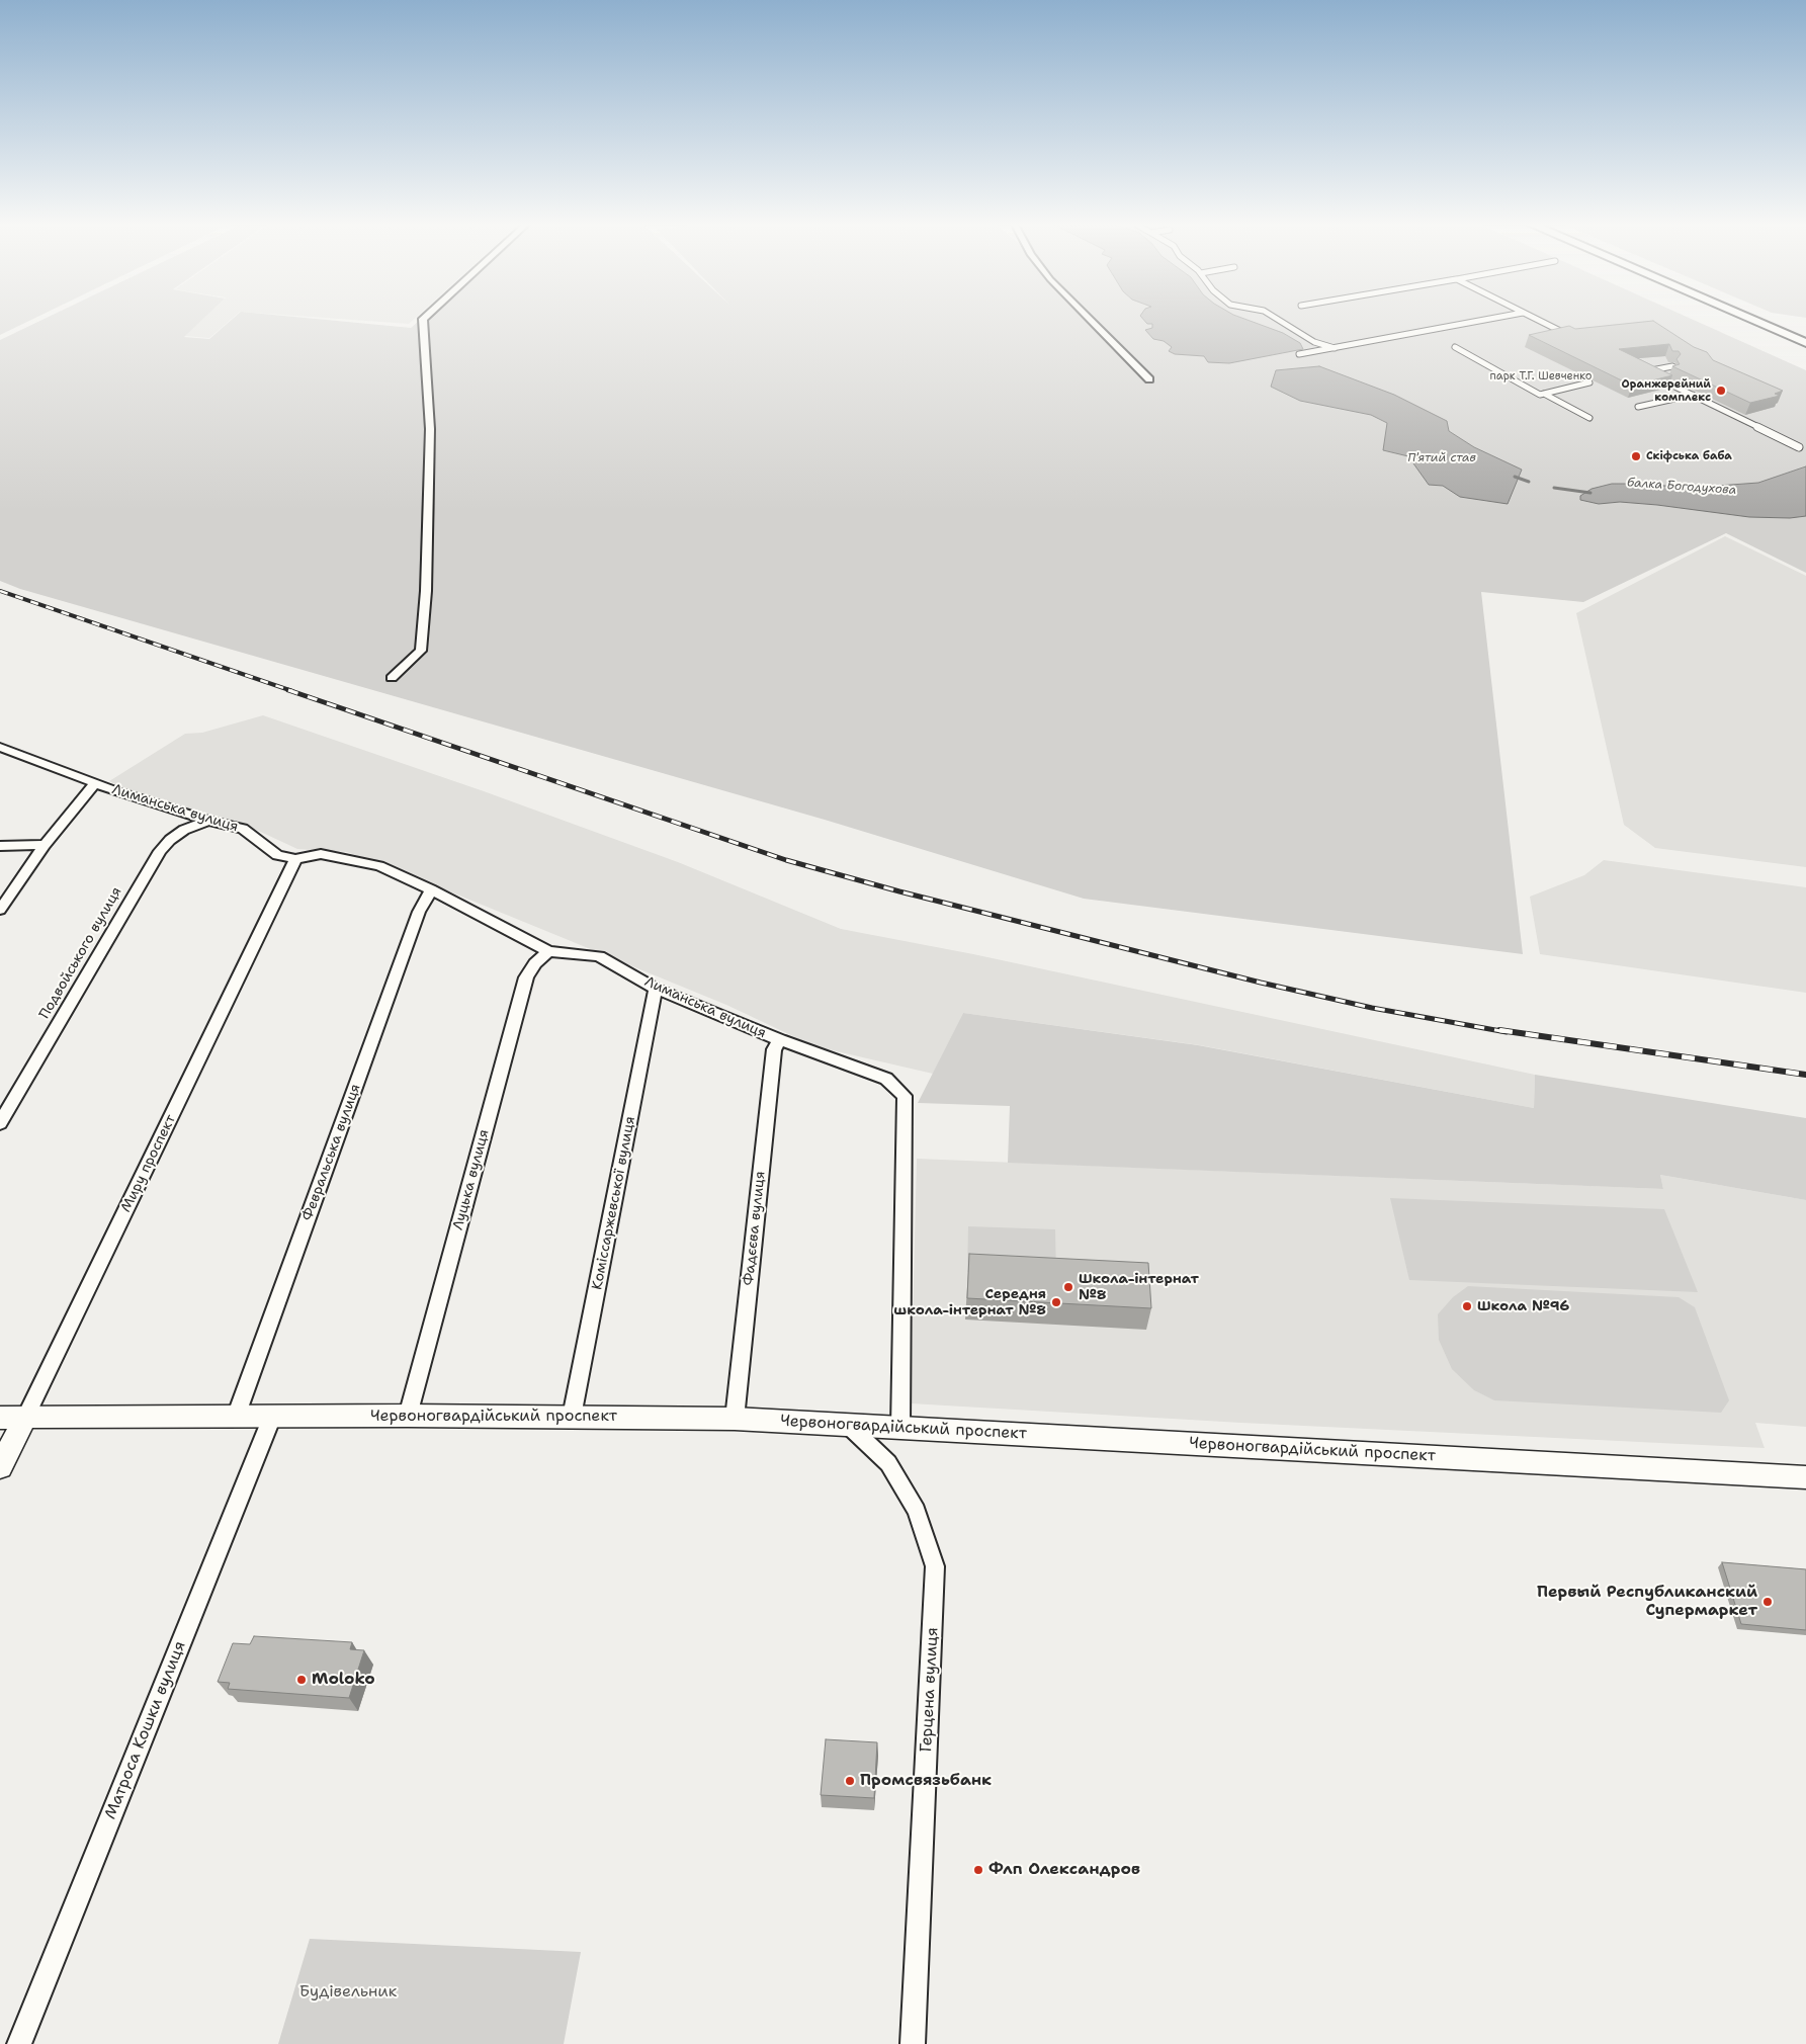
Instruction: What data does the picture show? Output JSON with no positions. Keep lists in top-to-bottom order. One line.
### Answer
{"streets":{"main road":["Миру проспект","Червоногвардійський проспект"],"street":["Лиманська вулиця","Подвойського вулиця","Февральська вулиця","Луцька вулиця","Коміссаржевської вулиця","Фадєєва вулиця","Герцена вулиця","Матроса Кошки вулиця"]},"crossings":[["Лиманська вулиця","Подвойського вулиця"],["Лиманська вулиця","Февральська вулиця"],["Лиманська вулиця","Миру проспект"],["Лиманська вулиця","Луцька вулиця"],["Лиманська вулиця","Коміссаржевської вулиця"],["Лиманська вулиця","Фадєєва вулиця"],["Лиманська вулиця","Червоногвардійський проспект"],["Февральська вулиця","Червоногвардійський проспект"],["Миру проспект","Червоногвардійський проспект"],["Луцька вулиця","Червоногвардійський проспект"],["Коміссаржевської вулиця","Червоногвардійський проспект"],["Фадєєва вулиця","Червоногвардійський проспект"],["Червоногвардійський проспект","Герцена вулиця"],["Червоногвардійський проспект","Матроса Кошки вулиця"]],"water":["П'ятий став","балка Богодухова"],"parks":["парк Т.Г. Шевченко","Будівельник"],"places":["Оранжерейний комплекс","Скіфська баба","Школа-інтернат №8","Середня школа-інтернат №8","Школа №96","Первый Республиканский Супермаркет","Moloko","Промсвязьбанк","Флп Олександров"]}
